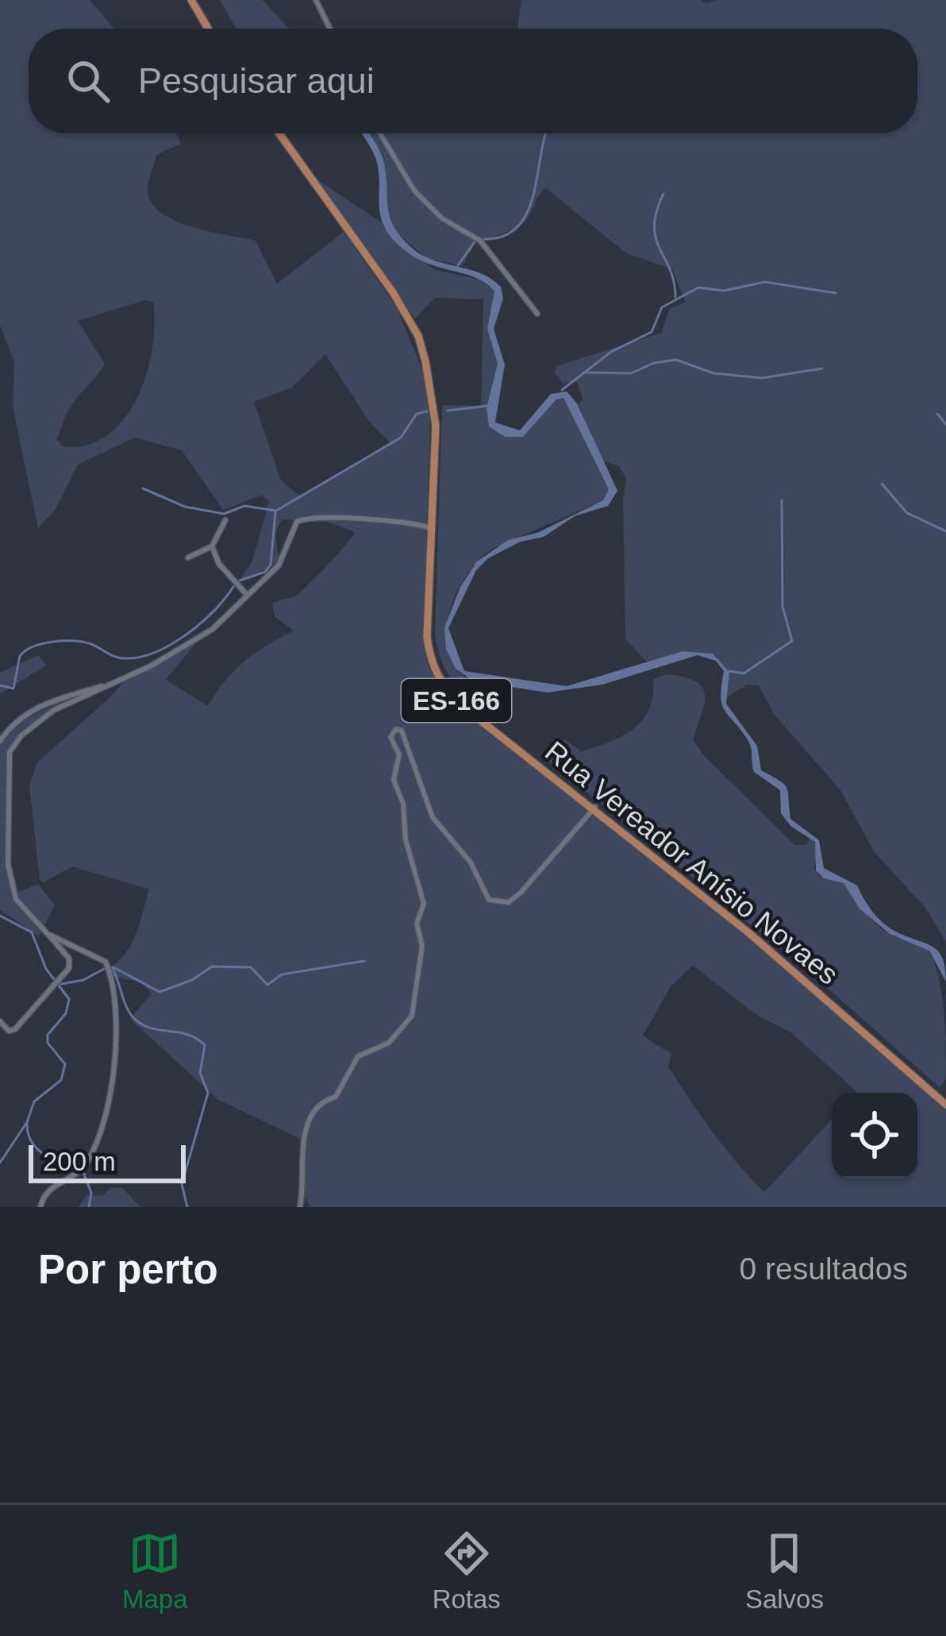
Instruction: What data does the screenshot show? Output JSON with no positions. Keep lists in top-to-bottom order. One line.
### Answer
{"streets":{"main road":["ES-166","Rua Vereador Anísio Novaes"]},"scale_bar":"200 m","page":{"search":"Pesquisar aqui","scale":"200 m","heading":["Por perto","0 resultados"],"nav":["Mapa","Rotas","Salvos"]}}
